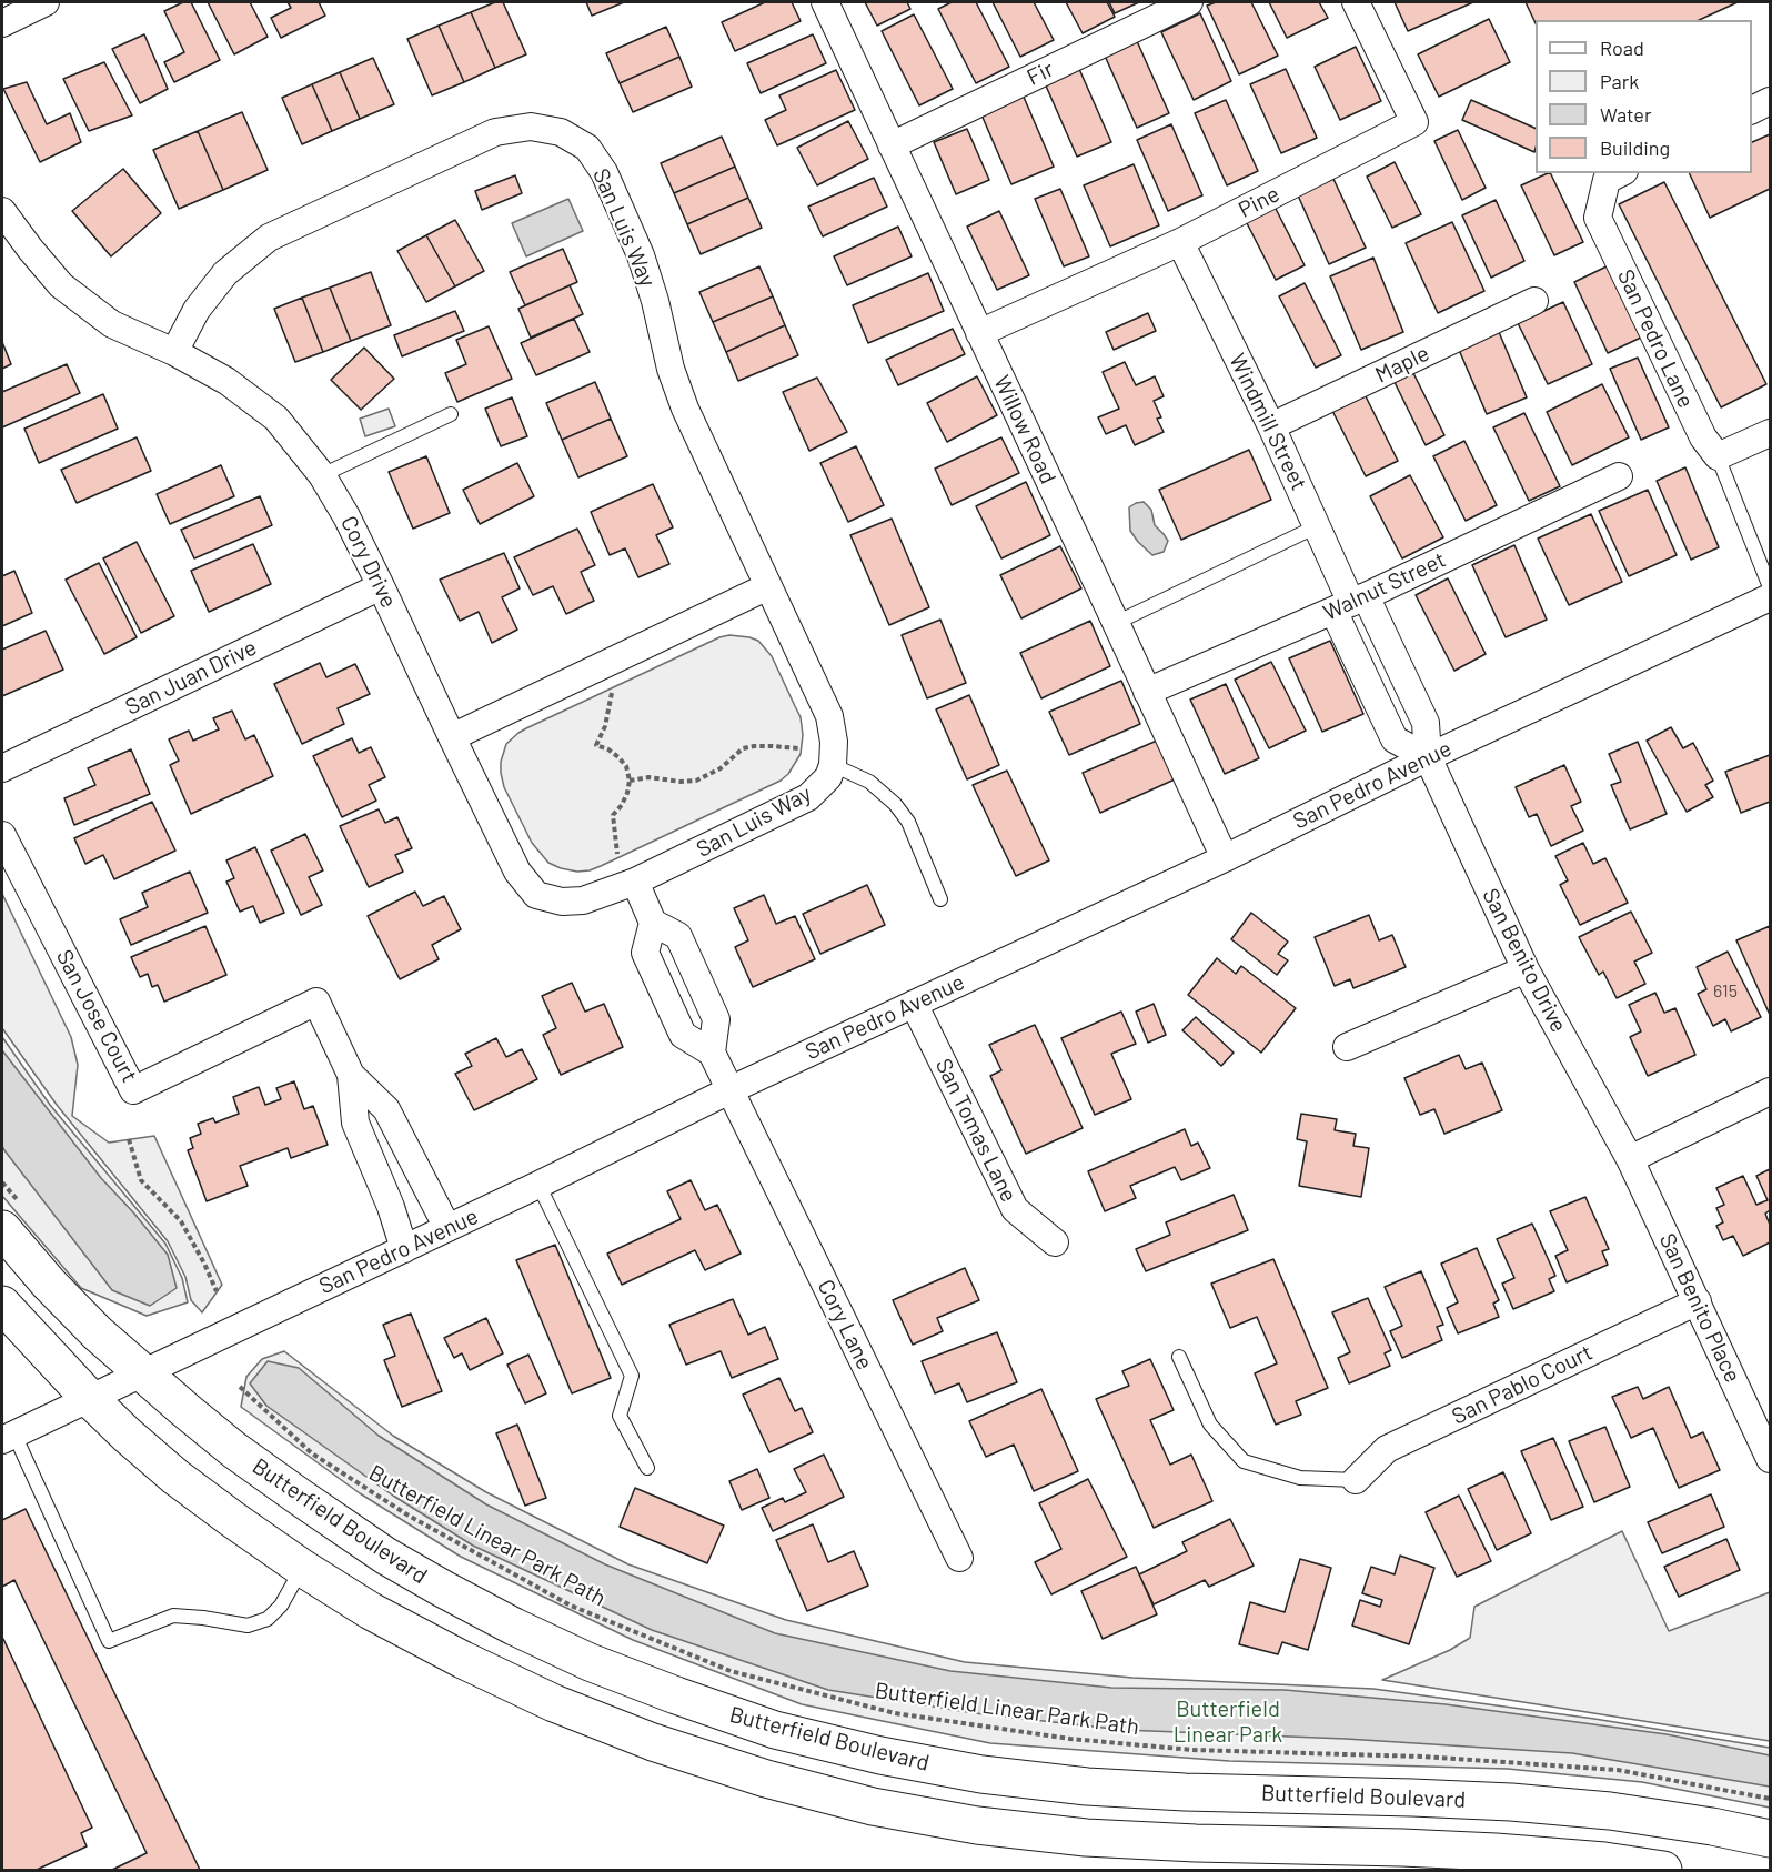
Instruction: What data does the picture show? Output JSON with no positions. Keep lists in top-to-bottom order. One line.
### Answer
{"streets":{"main road":["Butterfield Boulevard"],"street":["Fir","Pine","San Luis Way","San Pedro Lane","Maple","Windmill Street","Willow Road","Cory Drive","Walnut Street","San Juan Drive","San Pedro Avenue","San Benito Drive","San Jose Court","San Tomas Lane","San Benito Place","Cory Lane","San Pablo Court"],"path":["Butterfield Linear Park Path"]},"crossings":[["Fir","Willow Road"],["Pine","Windmill Street"],["Pine","Willow Road"],["San Luis Way","Cory Drive"],["Maple","Windmill Street"],["Windmill Street","Walnut Street"],["Windmill Street","San Pedro Avenue"],["Windmill Street","San Benito Drive"],["Willow Road","Walnut Street"],["Willow Road","San Pedro Avenue"],["Cory Drive","San Juan Drive"],["San Pedro Avenue","San Benito Drive"],["San Pedro Avenue","San Jose Court"],["San Pedro Avenue","San Tomas Lane"],["San Pedro Avenue","Cory Lane"],["San Pedro Avenue","Butterfield Boulevard"],["San Benito Drive","San Benito Place"],["San Benito Place","San Pablo Court"]],"parks":["Butterfield Linear Park"],"house_numbers":["615"],"legend":["Road","Park","Water","Building"]}
